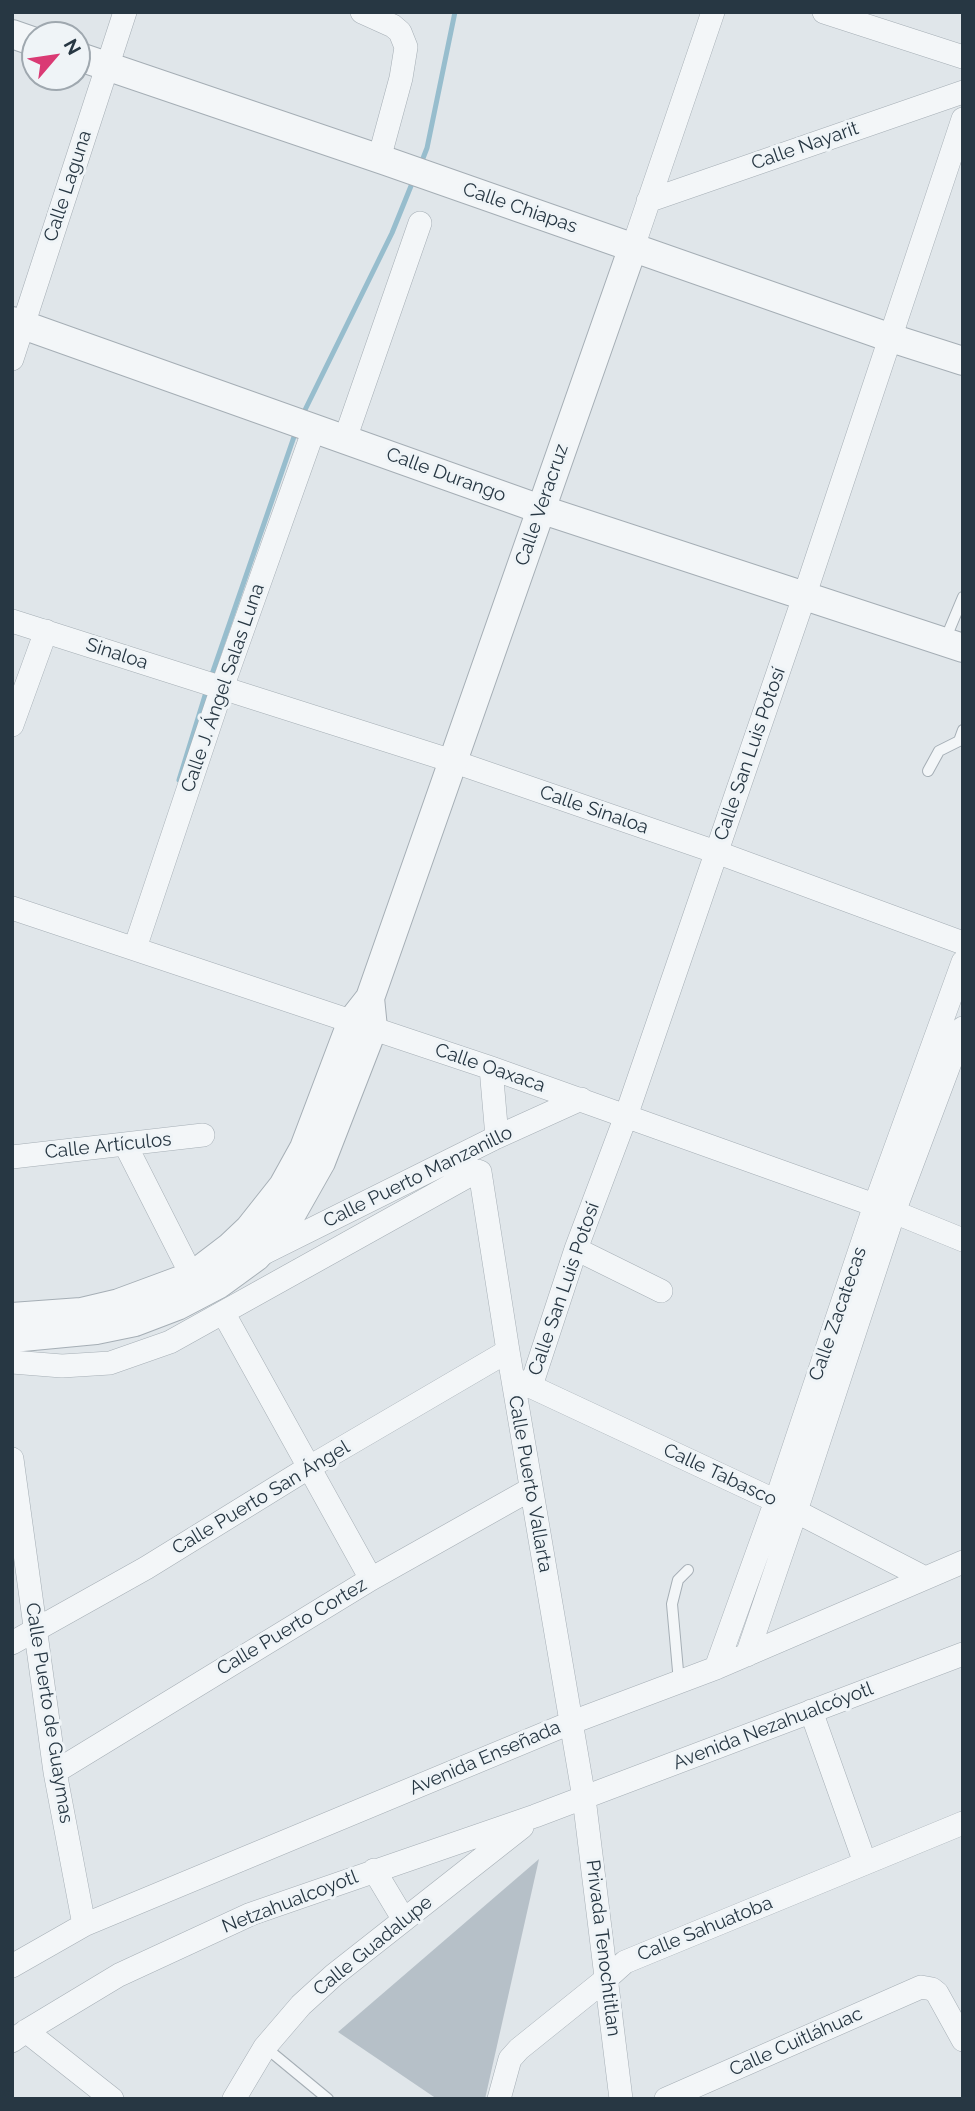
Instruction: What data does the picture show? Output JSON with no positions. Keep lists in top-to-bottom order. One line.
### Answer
{"streets":{"street":["Calle Nayarit","Calle Laguna","Calle Chiapas","Calle Durango","Calle Veracruz","Sinaloa","Calle J. Ángel Salas Luna","Calle San Luis Potosí","Calle Sinaloa","Calle Oaxaca","Calle Artículos","Calle Puerto Manzanillo","Calle Zacatecas","Calle Tabasco","Calle Puerto Vallarta","Calle Puerto San Ángel","Calle Puerto Cortez","Calle Puerto de Guaymas","Avenida Nezahualcóyotl","Avenida Enseñada","Netzahualcoyotl","Calle Sahuatoba","Calle Guadalupe","Privada Tenochtitlan","Calle Cuitláhuac"]},"crossings":[["Calle Nayarit","Calle Veracruz"],["Calle Laguna","Calle Chiapas"],["Calle Laguna","Calle Durango"],["Calle Chiapas","Calle Veracruz"],["Calle Chiapas","Calle San Luis Potosí"],["Calle Durango","Calle Veracruz"],["Calle Durango","Calle J. Ángel Salas Luna"],["Calle Durango","Calle San Luis Potosí"],["Calle Veracruz","Calle Sinaloa"],["Calle Veracruz","Calle Oaxaca"],["Sinaloa","Calle J. Ángel Salas Luna"],["Sinaloa","Calle Sinaloa"],["Calle J. Ángel Salas Luna","Calle Sinaloa"],["Calle J. Ángel Salas Luna","Calle Oaxaca"],["Calle San Luis Potosí","Calle Sinaloa"],["Calle San Luis Potosí","Calle Oaxaca"],["Calle San Luis Potosí","Calle Tabasco"],["Calle San Luis Potosí","Calle Puerto Vallarta"],["Calle Oaxaca","Calle Puerto Manzanillo"],["Calle Oaxaca","Calle Zacatecas"],["Calle Zacatecas","Calle Tabasco"],["Calle Zacatecas","Avenida Enseñada"],["Calle Tabasco","Calle Puerto Vallarta"],["Calle Tabasco","Avenida Enseñada"],["Calle Puerto Vallarta","Calle Puerto San Ángel"],["Calle Puerto Vallarta","Calle Puerto Cortez"],["Calle Puerto Vallarta","Avenida Nezahualcóyotl"],["Calle Puerto Vallarta","Avenida Enseñada"],["Calle Puerto Vallarta","Netzahualcoyotl"],["Calle Puerto Vallarta","Privada Tenochtitlan"],["Calle Puerto San Ángel","Calle Puerto de Guaymas"],["Calle Puerto Cortez","Calle Puerto de Guaymas"],["Calle Puerto de Guaymas","Avenida Enseñada"],["Avenida Nezahualcóyotl","Netzahualcoyotl"],["Avenida Nezahualcóyotl","Privada Tenochtitlan"],["Netzahualcoyotl","Calle Guadalupe"],["Netzahualcoyotl","Privada Tenochtitlan"],["Calle Sahuatoba","Privada Tenochtitlan"]],"north":"top right"}
